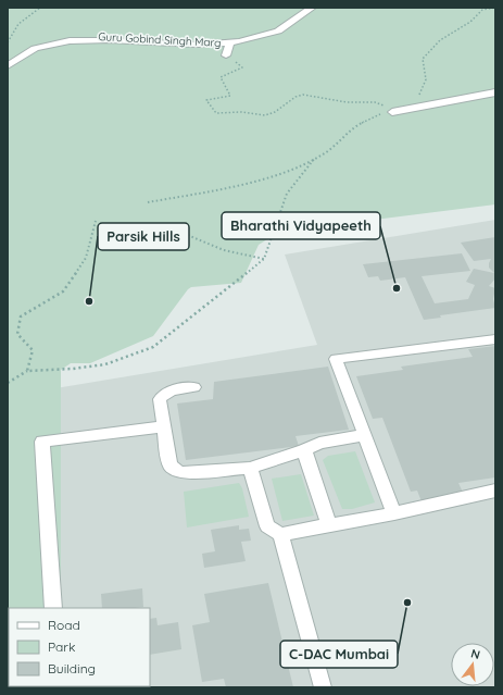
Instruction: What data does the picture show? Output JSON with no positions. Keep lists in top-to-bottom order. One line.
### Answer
{"streets":{"street":["Guru Gobind Singh Marg"]},"places":["Bharathi Vidyapeeth","Parsik Hills","C-DAC Mumbai"],"legend":["Road","Park","Building"],"north":"top"}
